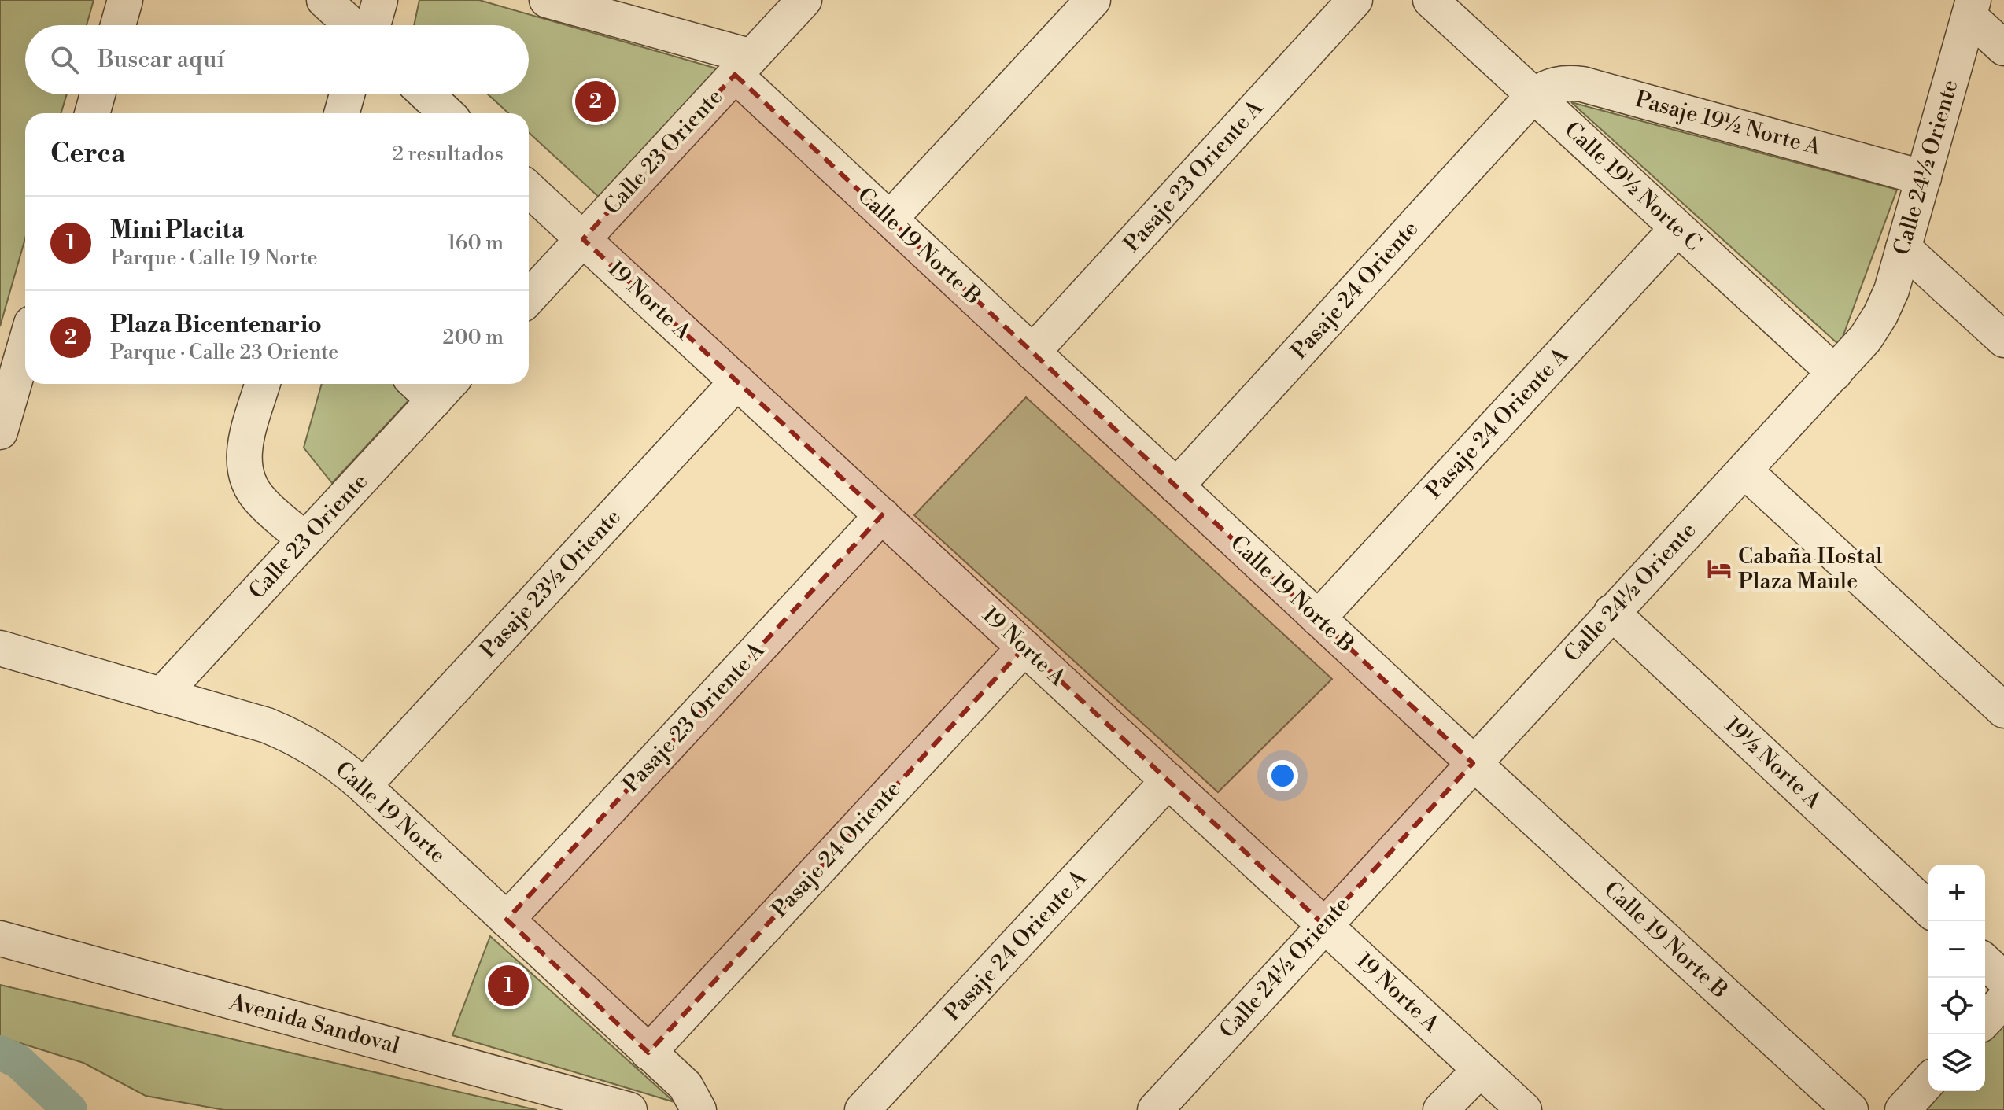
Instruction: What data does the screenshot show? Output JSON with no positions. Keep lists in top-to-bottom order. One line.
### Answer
{"streets":{"street":["Pasaje 19½ Norte A","Calle 23 Oriente","Calle 24½ Oriente","Pasaje 23 Oriente A","Calle 19½ Norte C","Calle 19 Norte B","Pasaje 24 Oriente","19 Norte A","Pasaje 24 Oriente A","Pasaje 23½ Oriente","19½ Norte A","Calle 19 Norte","Avenida Sandoval"]},"crossings":[["Pasaje 19½ Norte A","Calle 24½ Oriente"],["Pasaje 19½ Norte A","Calle 19½ Norte C"],["Pasaje 19½ Norte A","Pasaje 24 Oriente"],["Calle 23 Oriente","Calle 19 Norte B"],["Calle 23 Oriente","19 Norte A"],["Calle 23 Oriente","Calle 19 Norte"],["Calle 24½ Oriente","Calle 19½ Norte C"],["Calle 24½ Oriente","Calle 19 Norte B"],["Calle 24½ Oriente","19 Norte A"],["Calle 24½ Oriente","19½ Norte A"],["Pasaje 23 Oriente A","Calle 19 Norte B"],["Pasaje 23 Oriente A","19 Norte A"],["Pasaje 23 Oriente A","Calle 19 Norte"],["Calle 19½ Norte C","Pasaje 24 Oriente"],["Calle 19½ Norte C","Pasaje 24 Oriente A"],["Calle 19 Norte B","Pasaje 24 Oriente"],["Calle 19 Norte B","Pasaje 24 Oriente A"],["Pasaje 24 Oriente","19 Norte A"],["Pasaje 24 Oriente","Calle 19 Norte"],["19 Norte A","Pasaje 24 Oriente A"],["19 Norte A","Pasaje 23½ Oriente"],["Pasaje 23½ Oriente","Calle 19 Norte"]],"places":{"hotel":["Cabaña Hostal Plaza Maule"]},"page":{"search":"Buscar aquí","pins":["2","1"],"heading":["Cerca","2 resultados"],"list":[{"mark":"1","name":"Mini Placita","note":"Parque · Calle 19 Norte","value":"160 m"},{"mark":"2","name":"Plaza Bicentenario","note":"Parque · Calle 23 Oriente","value":"200 m"}],"map_buttons":["+","−"]}}
